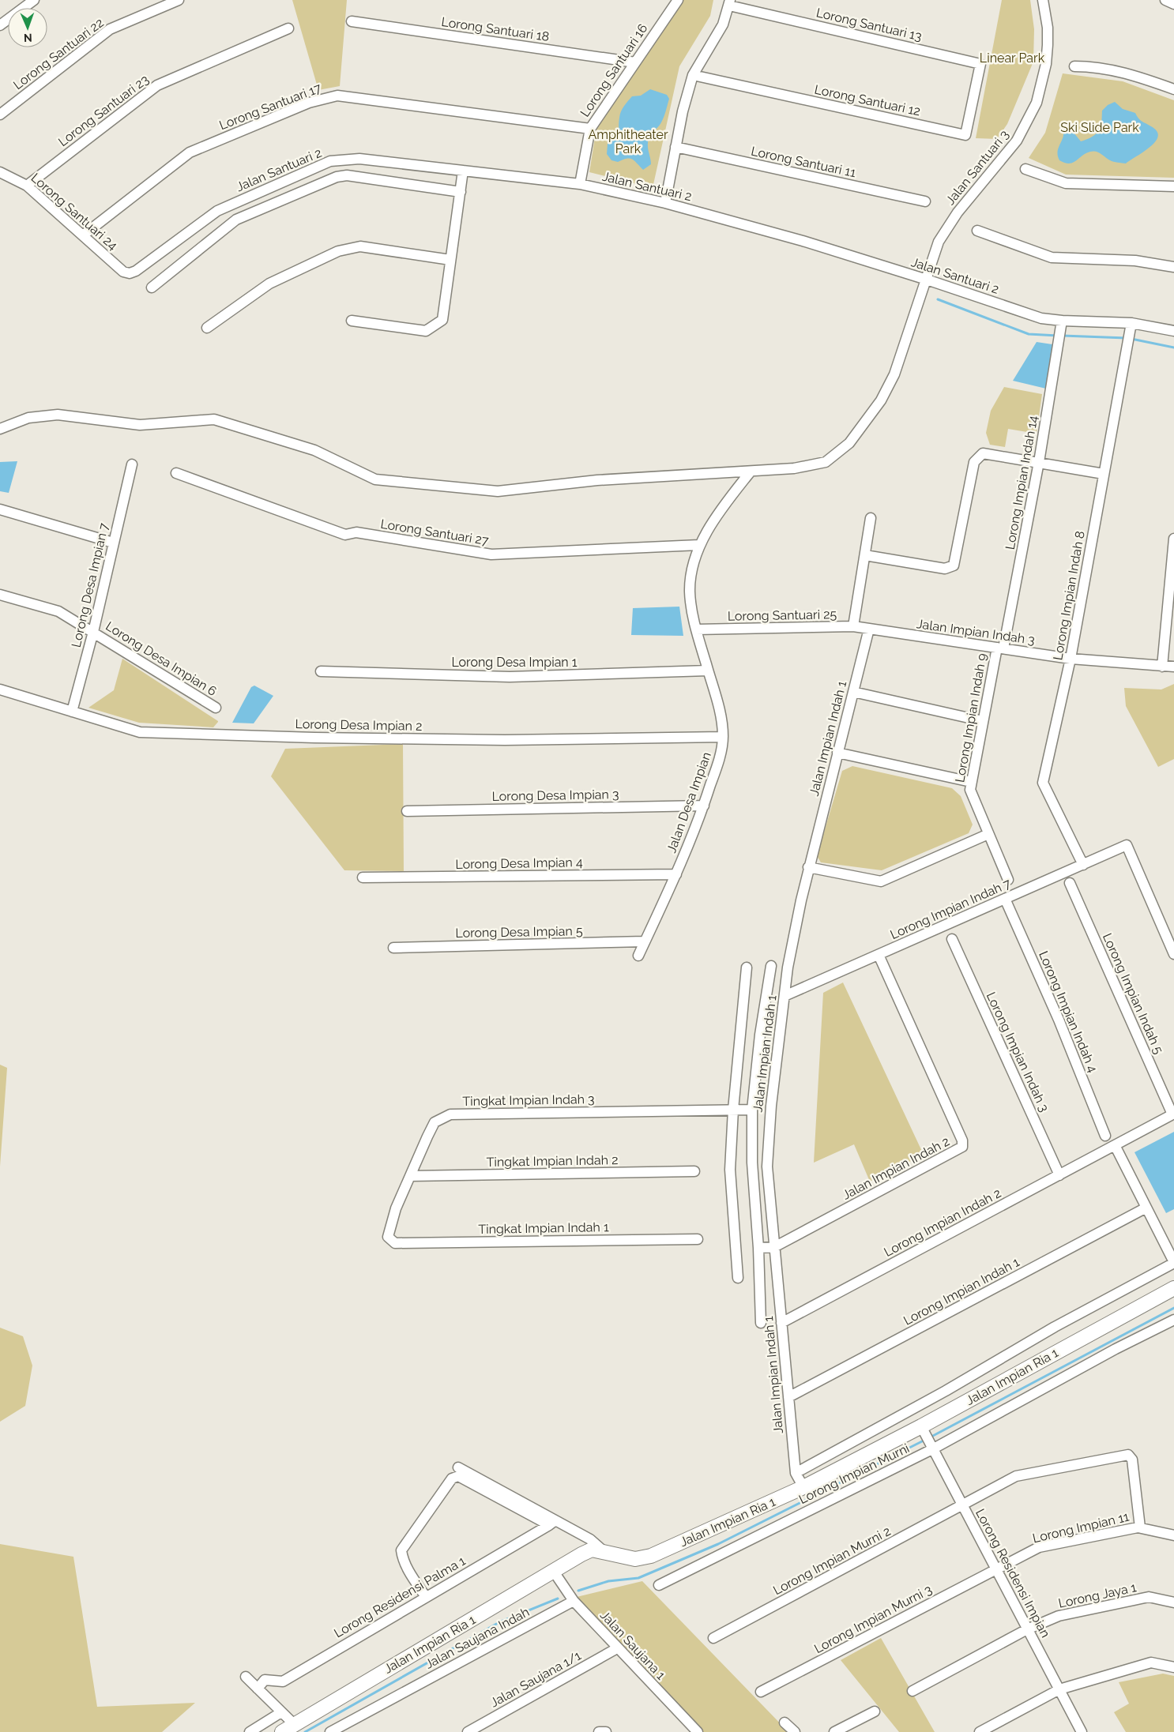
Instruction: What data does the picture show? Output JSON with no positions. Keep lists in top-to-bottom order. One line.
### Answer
{"streets":{"street":["Lorong Santuari 13","Lorong Santuari 18","Lorong Santuari 22","Lorong Santuari 16","Lorong Santuari 12","Lorong Santuari 17","Lorong Santuari 23","Lorong Santuari 11","Jalan Santuari 3","Jalan Santuari 2","Lorong Santuari 24","Lorong Impian Indah 14","Lorong Santuari 27","Lorong Desa Impian 7","Lorong Impian Indah 8","Lorong Santuari 25","Jalan Impian Indah 3","Lorong Desa Impian 6","Lorong Desa Impian 1","Lorong Impian Indah 9","Lorong Desa Impian 2","Jalan Impian Indah 1","Lorong Desa Impian 3","Jalan Desa Impian","Lorong Desa Impian 4","Lorong Impian Indah 7","Lorong Desa Impian 5","Lorong Impian Indah 5","Lorong Impian Indah 4","Lorong Impian Indah 3","Tingkat Impian Indah 3","Tingkat Impian Indah 2","Jalan Impian Indah 2","Lorong Impian Indah 2","Tingkat Impian Indah 1","Lorong Impian Indah 1","Jalan Impian Ria 1","Lorong Impian Murni","Lorong Impian 11","Lorong Impian Murni 2","Lorong Residensi Impian","Lorong Jaya 1","Lorong Residensi Palma 1","Lorong Impian Murni 3","Jalan Saujana Indah","Jalan Saujana 1","Jalan Saujana 1/1"]},"crossings":[["Lorong Santuari 13","Lorong Santuari 12"],["Lorong Santuari 18","Lorong Santuari 16"],["Lorong Santuari 16","Lorong Santuari 17"],["Lorong Santuari 16","Jalan Santuari 2"],["Lorong Santuari 17","Lorong Santuari 24"],["Lorong Santuari 23","Lorong Santuari 24"],["Jalan Santuari 3","Jalan Santuari 2"],["Jalan Santuari 3","Jalan Desa Impian"],["Jalan Santuari 2","Lorong Santuari 24"],["Jalan Santuari 2","Lorong Impian Indah 14"],["Jalan Santuari 2","Lorong Impian Indah 8"],["Lorong Impian Indah 14","Jalan Impian Indah 3"],["Lorong Impian Indah 14","Lorong Impian Indah 9"],["Lorong Santuari 27","Jalan Desa Impian"],["Lorong Desa Impian 7","Lorong Desa Impian 6"],["Lorong Desa Impian 7","Lorong Desa Impian 2"],["Lorong Impian Indah 8","Jalan Impian Indah 3"],["Lorong Impian Indah 8","Lorong Impian Indah 7"],["Lorong Santuari 25","Jalan Impian Indah 3"],["Lorong Santuari 25","Jalan Impian Indah 1"],["Lorong Santuari 25","Jalan Desa Impian"],["Jalan Impian Indah 3","Lorong Impian Indah 9"],["Jalan Impian Indah 3","Jalan Impian Indah 1"],["Lorong Desa Impian 1","Jalan Desa Impian"],["Lorong Desa Impian 2","Jalan Desa Impian"],["Jalan Impian Indah 1","Lorong Impian Indah 7"],["Jalan Impian Indah 1","Tingkat Impian Indah 3"],["Jalan Impian Indah 1","Jalan Impian Indah 2"],["Jalan Impian Indah 1","Lorong Impian Indah 2"],["Jalan Impian Indah 1","Lorong Impian Indah 1"],["Jalan Impian Indah 1","Jalan Impian Ria 1"],["Lorong Desa Impian 3","Jalan Desa Impian"],["Jalan Desa Impian","Lorong Desa Impian 4"],["Jalan Desa Impian","Lorong Desa Impian 5"],["Lorong Impian Indah 7","Lorong Impian Indah 4"],["Lorong Impian Indah 7","Jalan Impian Indah 2"],["Lorong Impian Indah 5","Lorong Impian Indah 2"],["Lorong Impian Indah 3","Lorong Impian Indah 2"],["Tingkat Impian Indah 3","Tingkat Impian Indah 2"],["Tingkat Impian Indah 3","Tingkat Impian Indah 1"],["Jalan Impian Ria 1","Lorong Residensi Impian"],["Jalan Impian Ria 1","Jalan Saujana 1"],["Lorong Impian Murni","Lorong Residensi Impian"],["Lorong Impian 11","Lorong Impian Murni 2"],["Lorong Impian 11","Lorong Residensi Impian"],["Lorong Impian 11","Lorong Impian Murni 3"],["Lorong Impian Murni 2","Lorong Residensi Impian"],["Lorong Residensi Impian","Lorong Jaya 1"],["Lorong Residensi Impian","Lorong Impian Murni 3"],["Jalan Saujana Indah","Jalan Saujana 1"],["Jalan Saujana 1","Jalan Saujana 1/1"]],"parks":["Linear Park","Ski Slide Park","Amphitheater Park"],"north":"bottom"}
